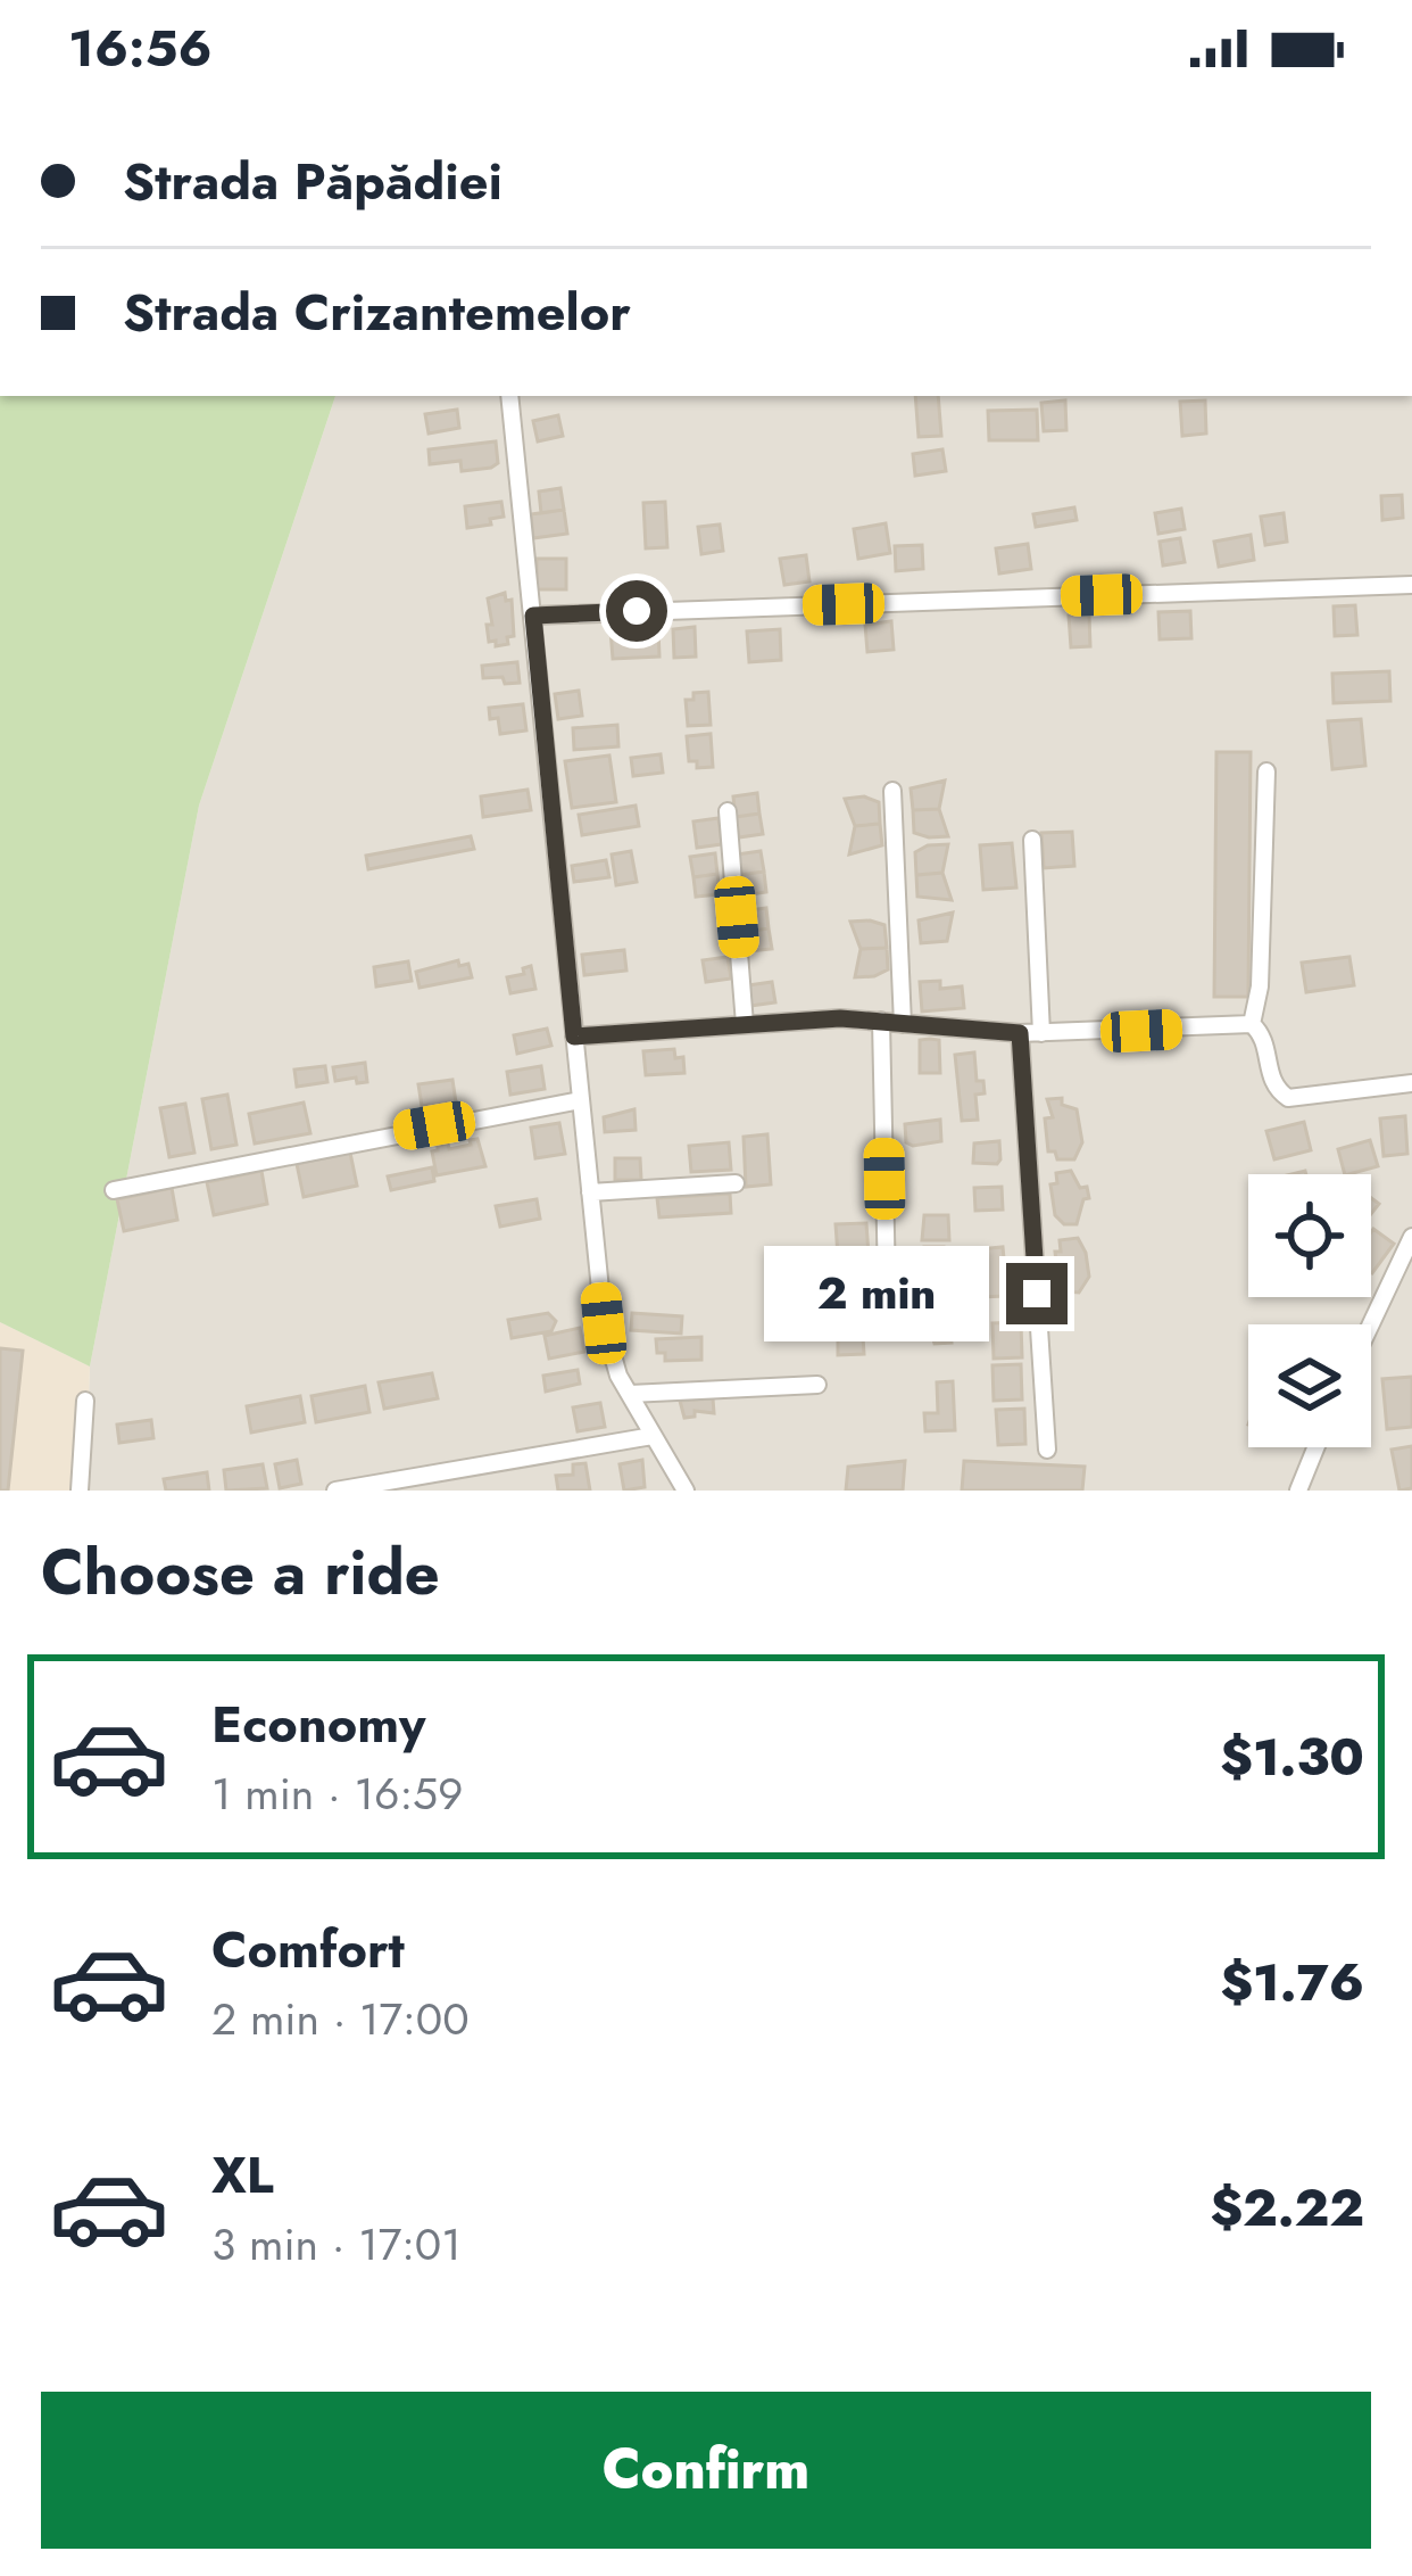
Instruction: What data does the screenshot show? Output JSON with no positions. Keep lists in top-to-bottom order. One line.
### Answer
{"page":{"status":"16:56","banner":["Strada Păpădiei","Strada Crizantemelor"],"bubble":"2 min","heading":"Choose a ride","list":[{"name":"Economy","note":"1 min · 16:59","value":"$1.30"},{"name":"Comfort","note":"2 min · 17:00","value":"$1.76"},{"name":"XL","note":"3 min · 17:01","value":"$2.22"}],"buttons":"Confirm"}}
